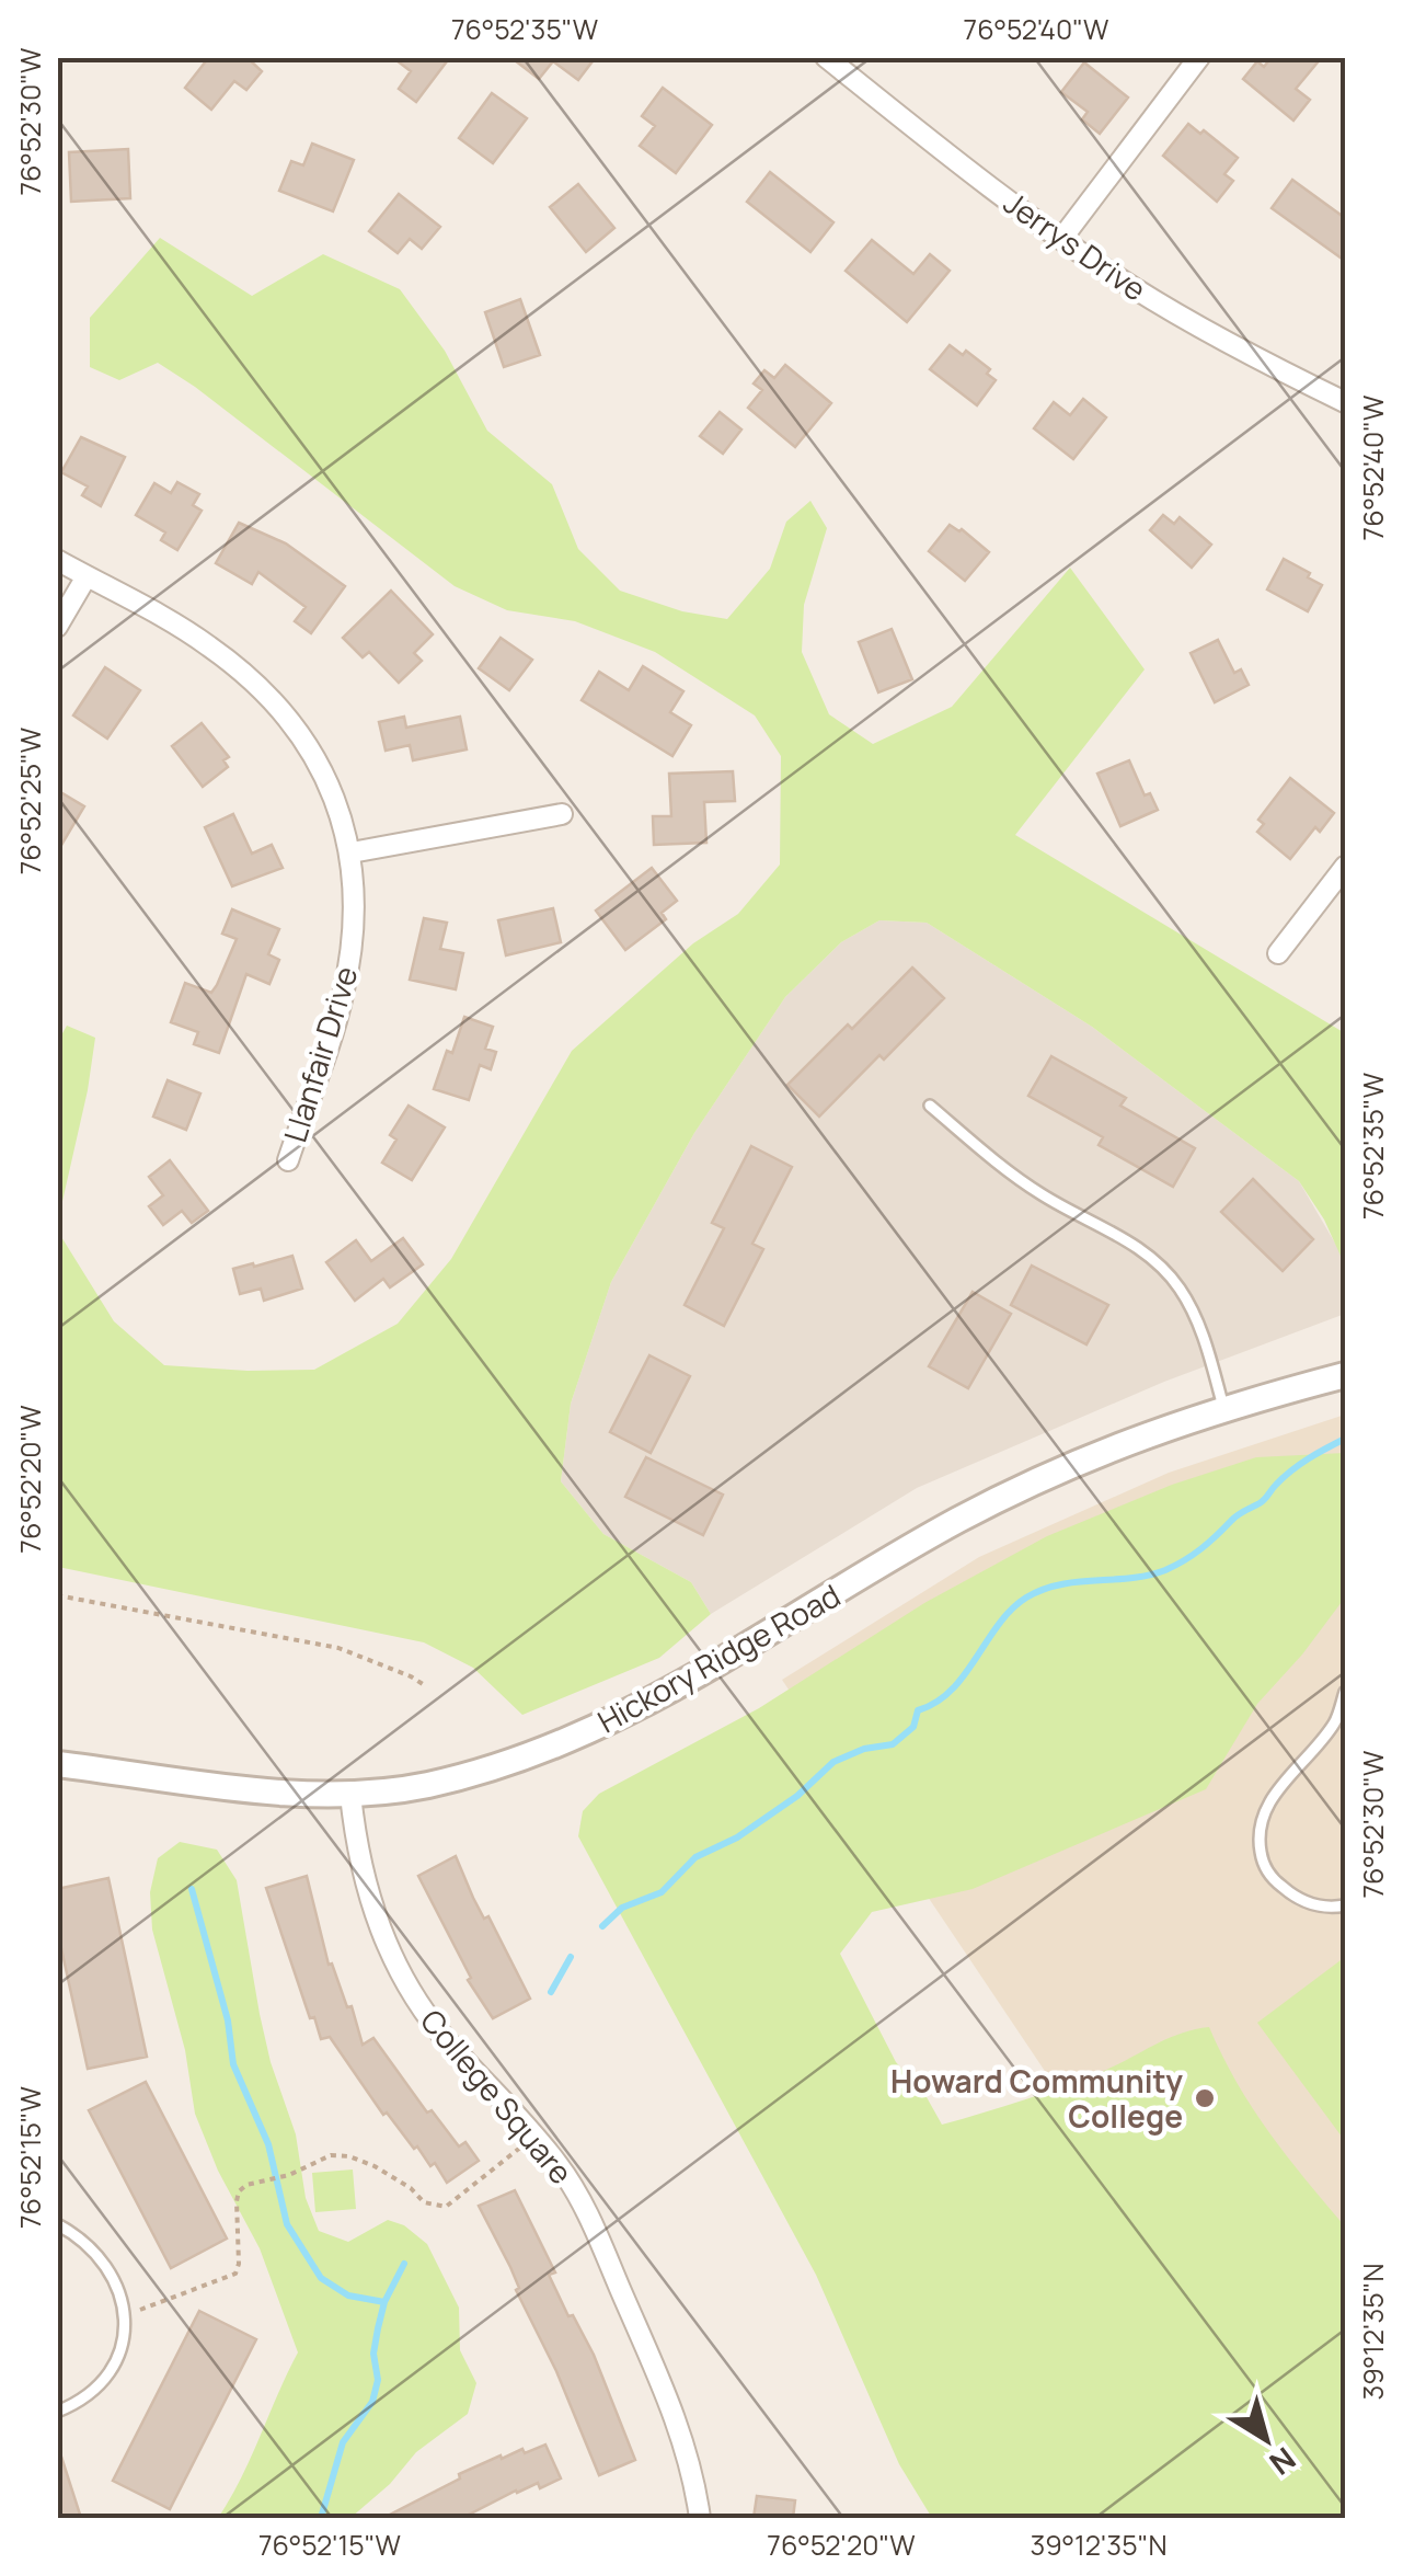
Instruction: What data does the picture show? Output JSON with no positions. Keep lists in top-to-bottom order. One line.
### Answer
{"streets":{"street":["Jerrys Drive","Llanfair Drive","Hickory Ridge Road","College Square"]},"crossings":[["Hickory Ridge Road","College Square"]],"places":["Howard Community College"],"north":"bottom right","coordinates":["76°52'35\"W","76°52'40\"W","76°52'30\"W","76°52'25\"W","76°52'20\"W","76°52'15\"W","39°12'35\"N"]}
